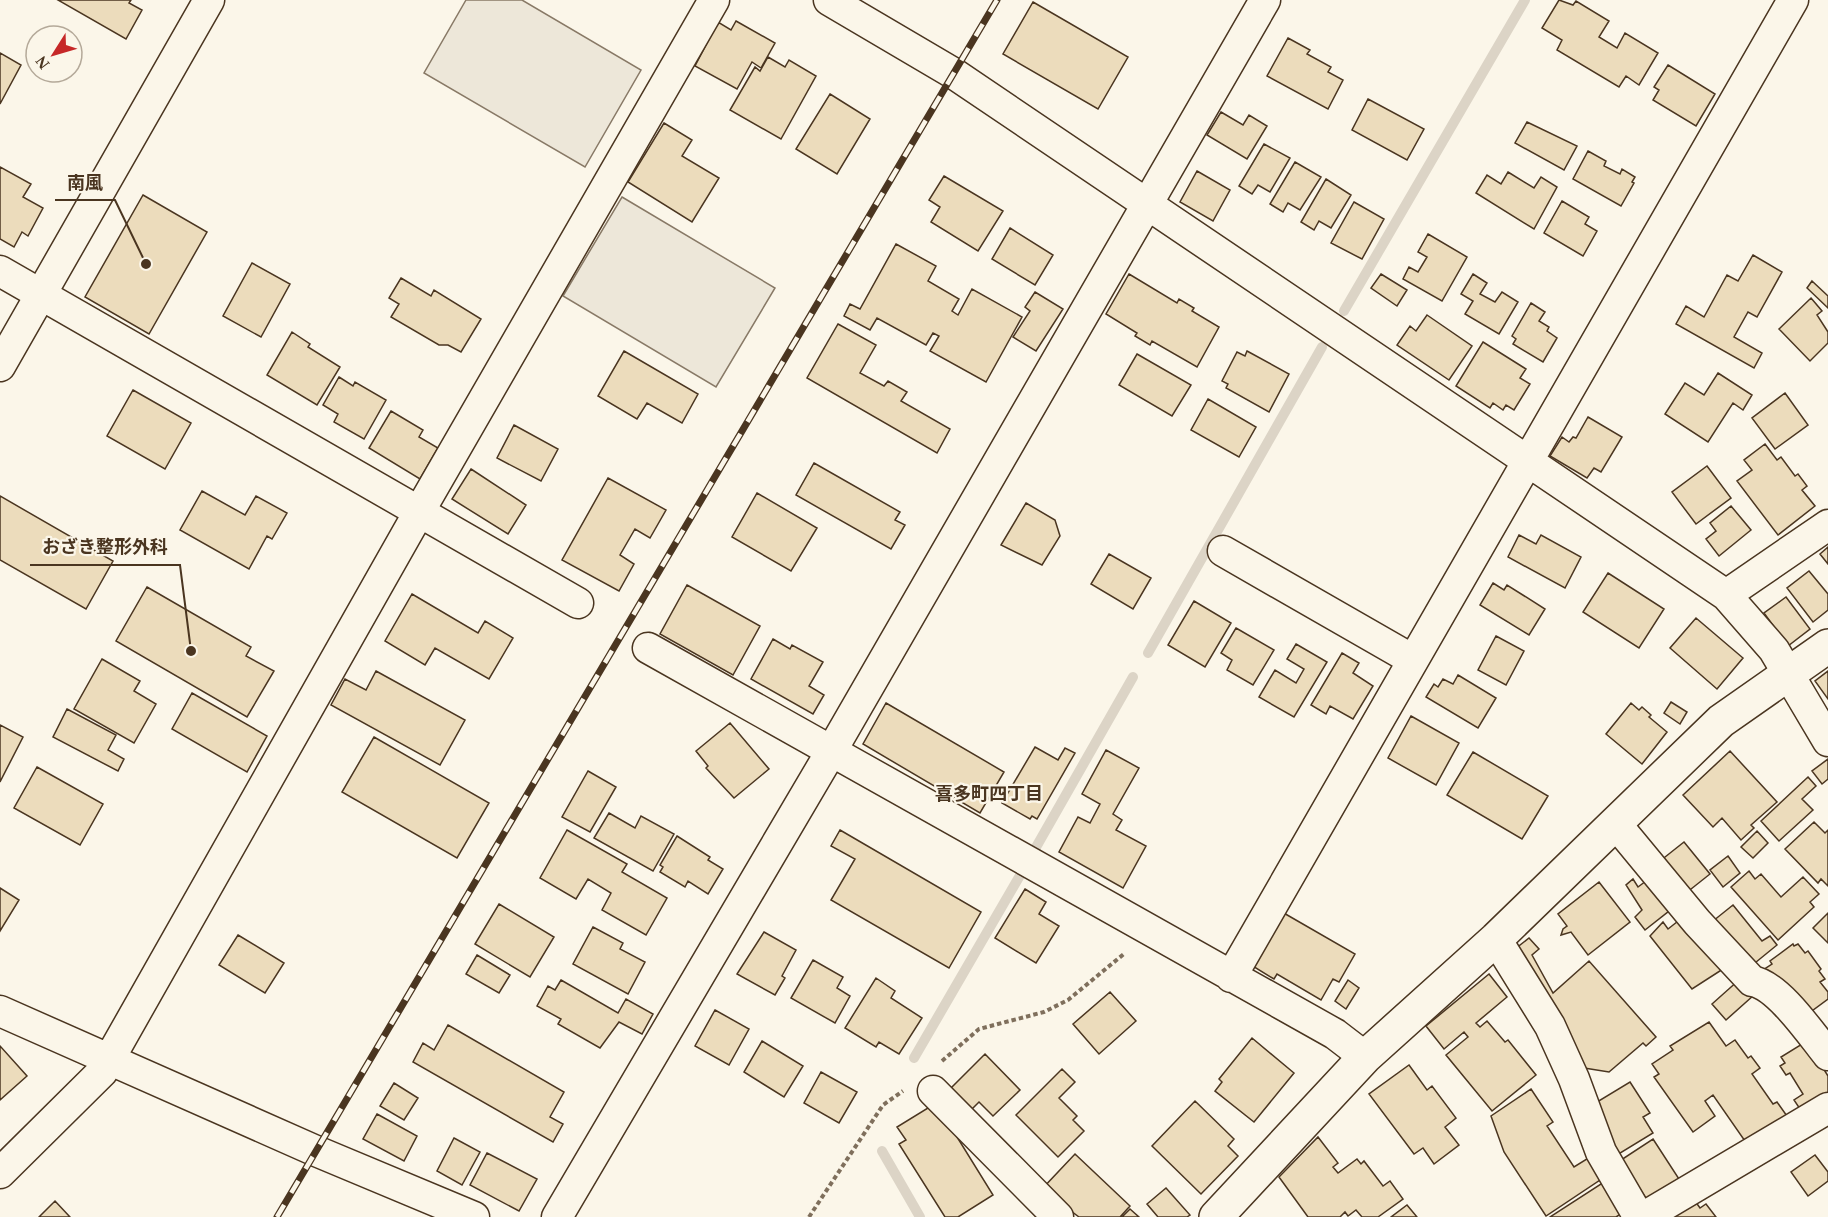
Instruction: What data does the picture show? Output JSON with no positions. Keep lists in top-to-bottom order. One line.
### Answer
{"districts":["喜多町四丁目"],"places":["南風","おざき整形外科"],"north":"bottom left"}
